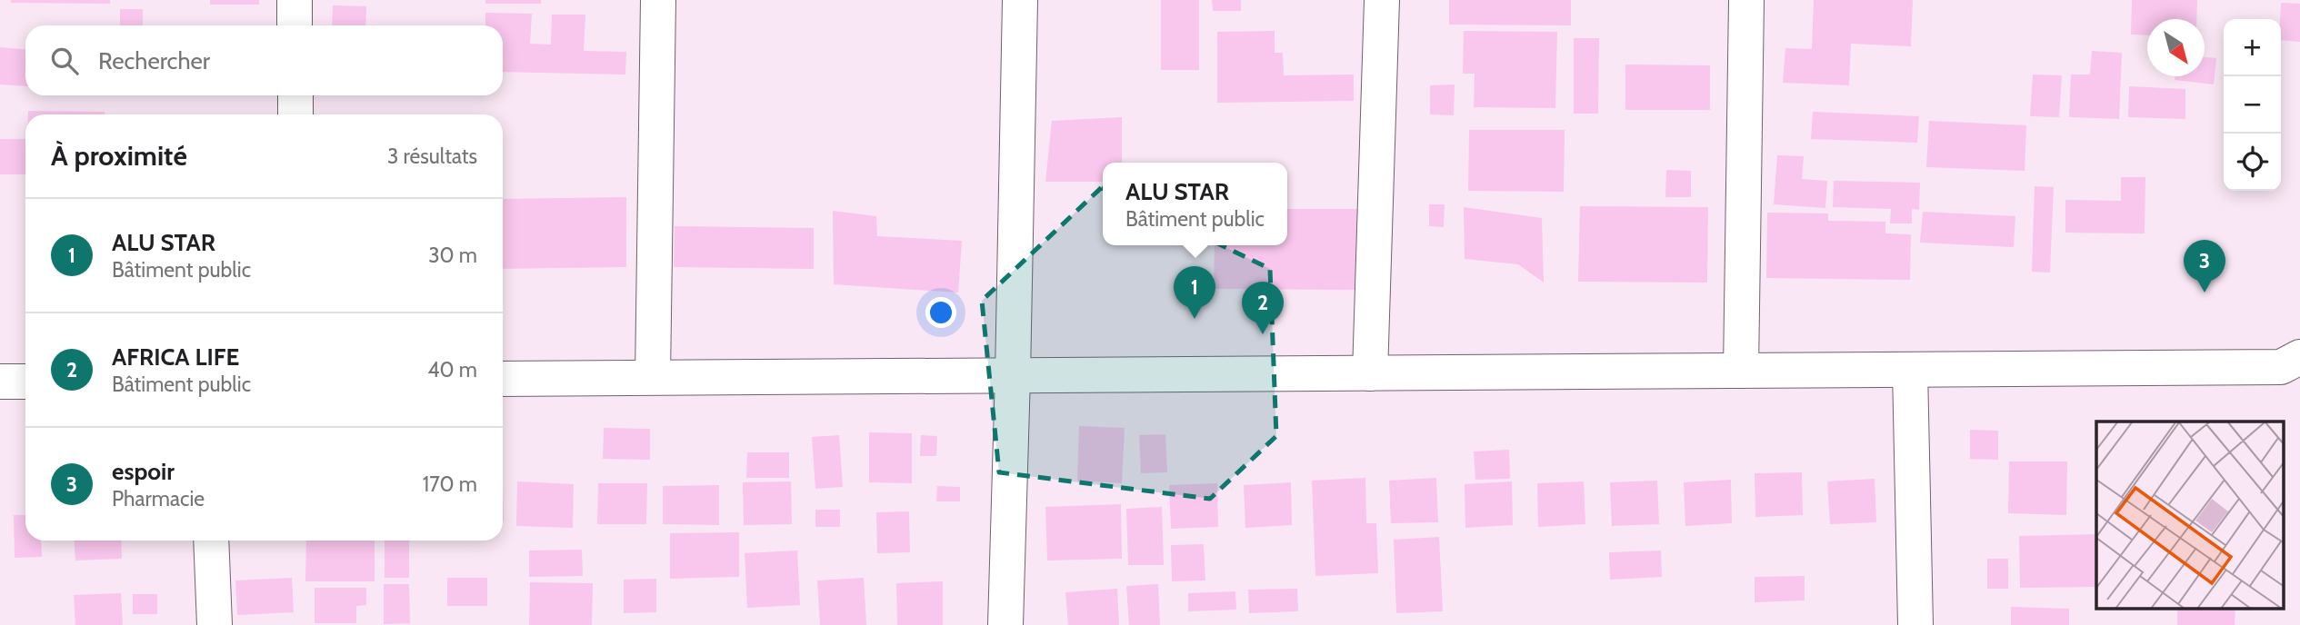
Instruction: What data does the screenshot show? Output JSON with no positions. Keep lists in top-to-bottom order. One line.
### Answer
{"north":"bottom right","page":{"map_buttons":["+","−"],"search":"Rechercher","heading":["À proximité","3 résultats"],"popup":["ALU STAR","Bâtiment public"],"list":[{"mark":"1","name":"ALU STAR","note":"Bâtiment public","value":"30 m"},{"mark":"2","name":"AFRICA LIFE","note":"Bâtiment public","value":"40 m"},{"mark":"3","name":"espoir","note":"Pharmacie","value":"170 m"}],"pins":["3","1","2"]}}
